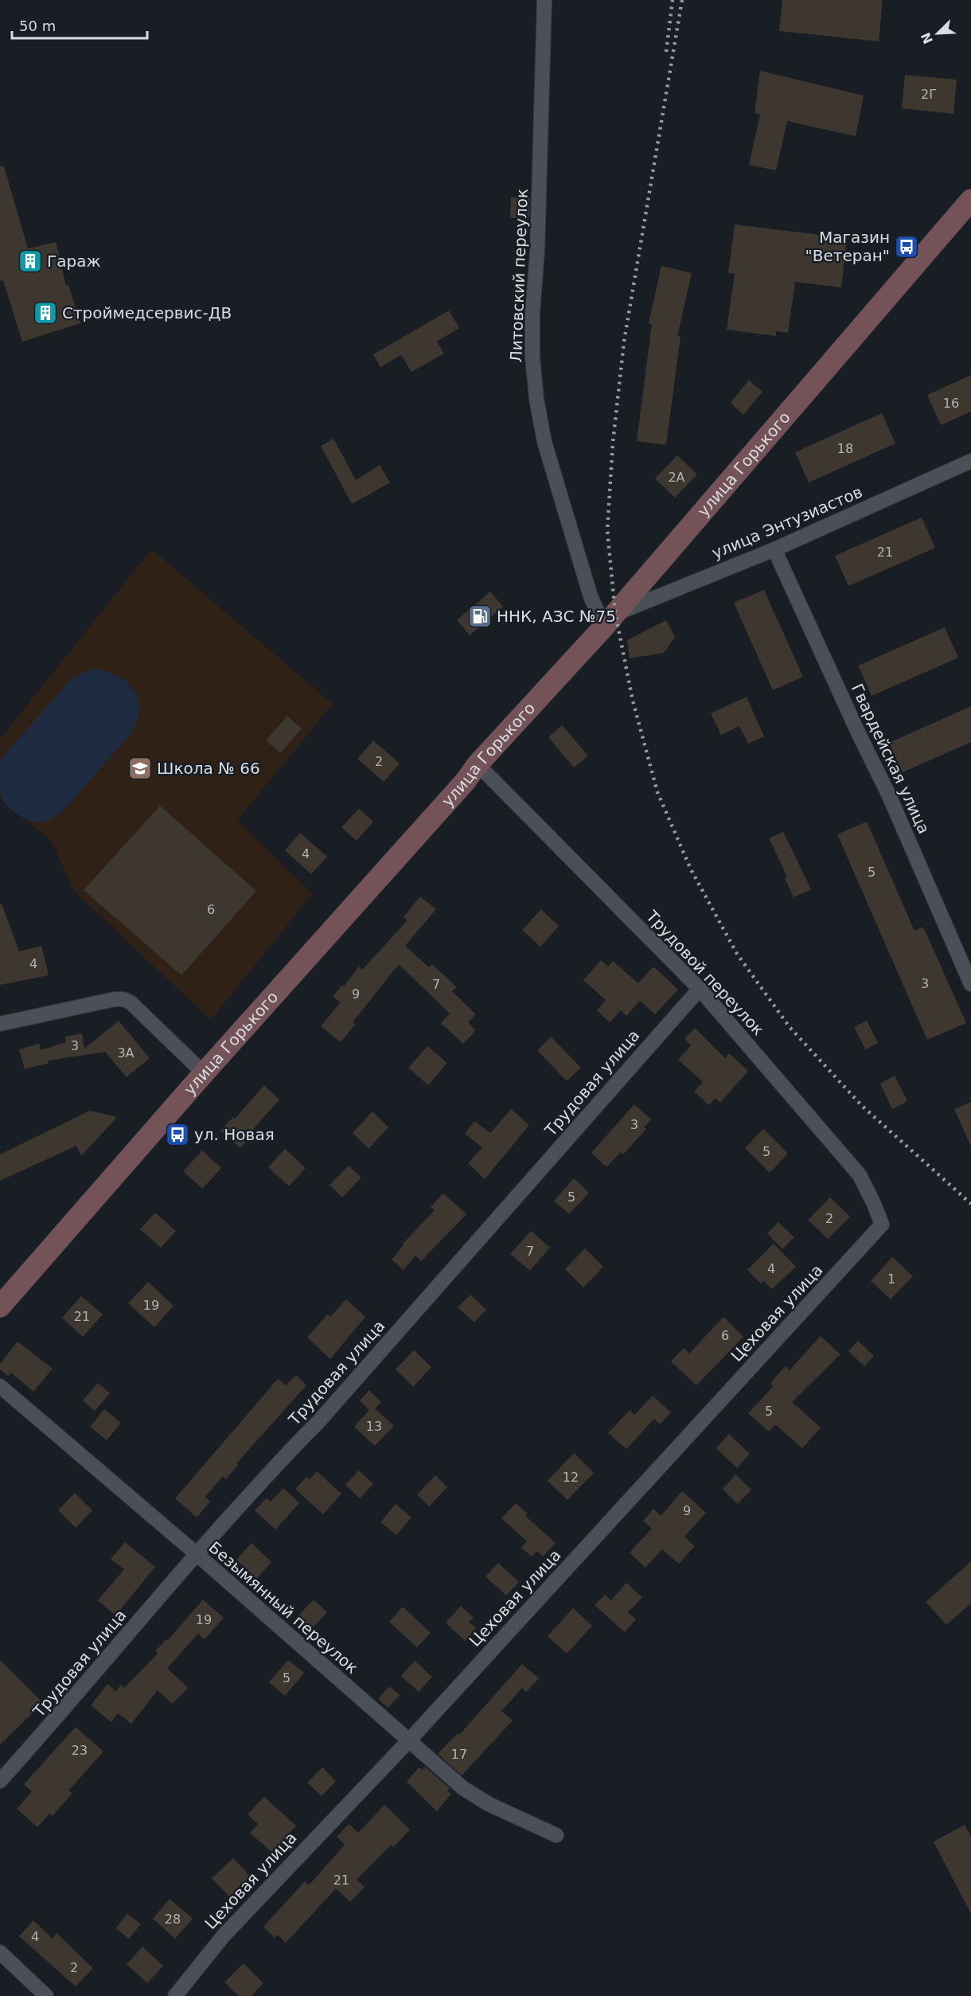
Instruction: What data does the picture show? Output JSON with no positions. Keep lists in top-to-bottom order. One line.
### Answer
{"streets":{"main road":["улица Горького"],"street":["Литовский переулок","улица Энтузиастов","Гвардейская улица","Трудовой переулок","Трудовая улица","Цеховая улица","Безымянный переулок"]},"crossings":[["Литовский переулок","улица Горького"],["Литовский переулок","улица Энтузиастов"],["улица Горького","улица Энтузиастов"],["улица Горького","Трудовой переулок"],["улица Энтузиастов","Гвардейская улица"],["Трудовой переулок","Трудовая улица"],["Трудовой переулок","Цеховая улица"],["Трудовая улица","Безымянный переулок"],["Цеховая улица","Безымянный переулок"]],"places":{"bus stop":["Магазин \"Ветеран\"","ул. Новая"],"building":["Гараж","Строймедсервис-ДВ"],"fuel station":["ННК, АЗС №75"],"school or university":["Школа № 66"]},"house_numbers":["2Г","16","18","2А","21","2","4","5","6","4","3","7","9","3","3А","3","5","5","2","7","4","1","19","21","6","5","13","12","9","19","5","23","17","21","28","4","2"],"scale_bar":"50 m","north":"bottom left"}
